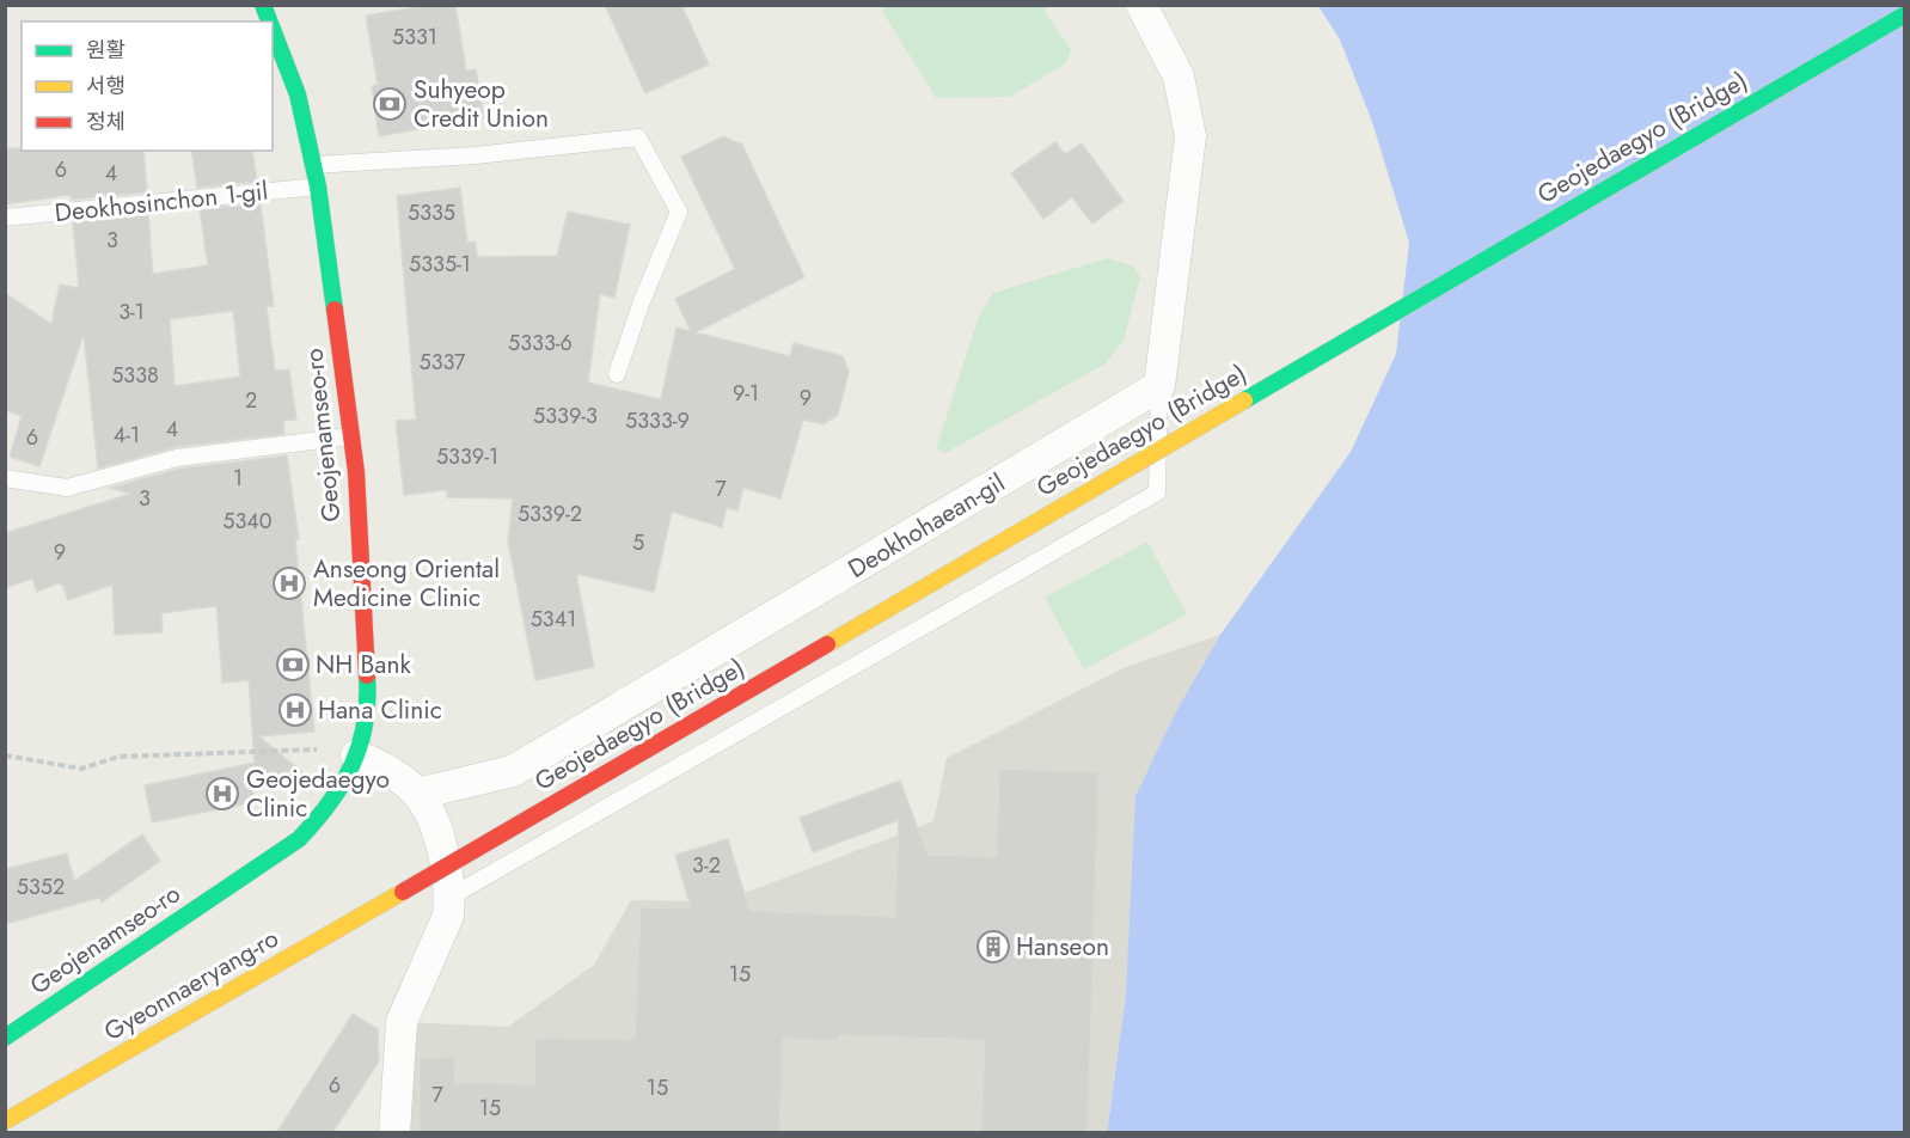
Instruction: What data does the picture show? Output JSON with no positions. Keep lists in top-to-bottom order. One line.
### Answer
{"streets":{"street":["Geojedaegyo (Bridge)","Geojenamseo-ro","Deokhohaean-gil","Gyeonnaeryang-ro"],"lane":["Deokhosinchon 1-gil"]},"crossings":[["Geojedaegyo (Bridge)","Gyeonnaeryang-ro"],["Deokhosinchon 1-gil","Geojenamseo-ro"]],"places":{"bank":["Suhyeop Credit Union","NH Bank"],"hospital":["Anseong Oriental Medicine Clinic","Hana Clinic","Geojedaegyo Clinic"],"building":["Hanseon"]},"house_numbers":["5331","6","4","5335","3","5335-1","3-1","5333-6","5337","5338","9-1","9","2","5339-3","5333-9","4","4-1","6","5339-1","1","7","3","5339-2","5340","5","9","5341","3-2","5352","15","6","15","7","15"],"legend":["원활","서행","정체"]}
